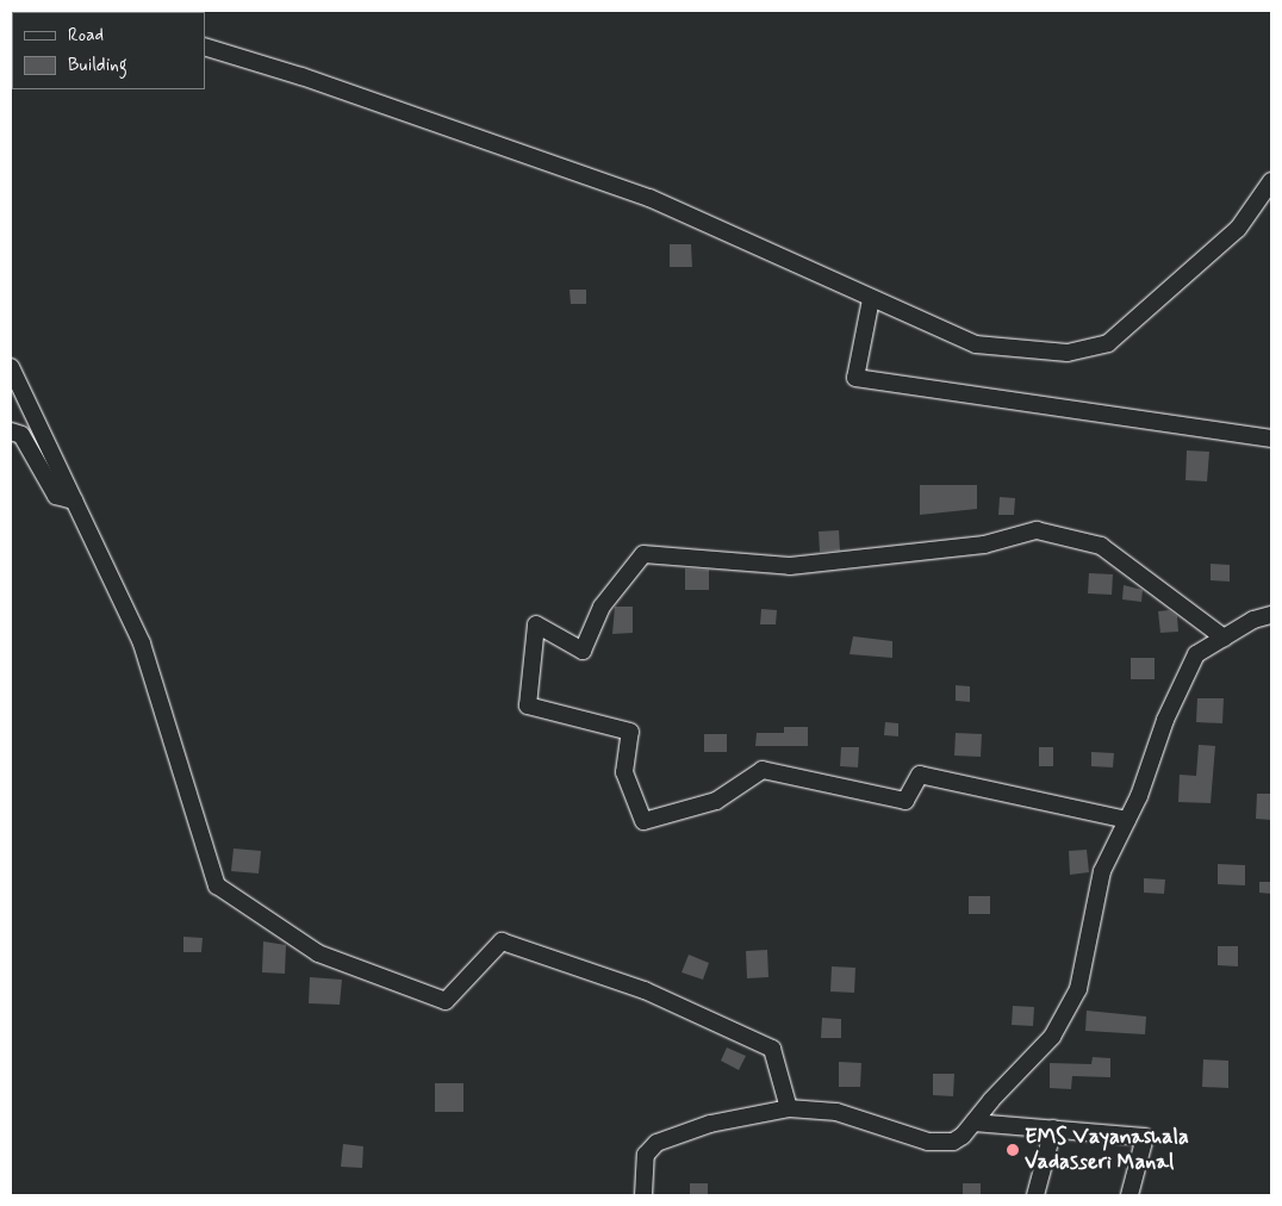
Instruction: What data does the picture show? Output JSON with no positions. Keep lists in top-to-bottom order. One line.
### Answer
{"places":["EMS Vayanashala Vadasseri Manal"],"legend":["Road","Building"]}
